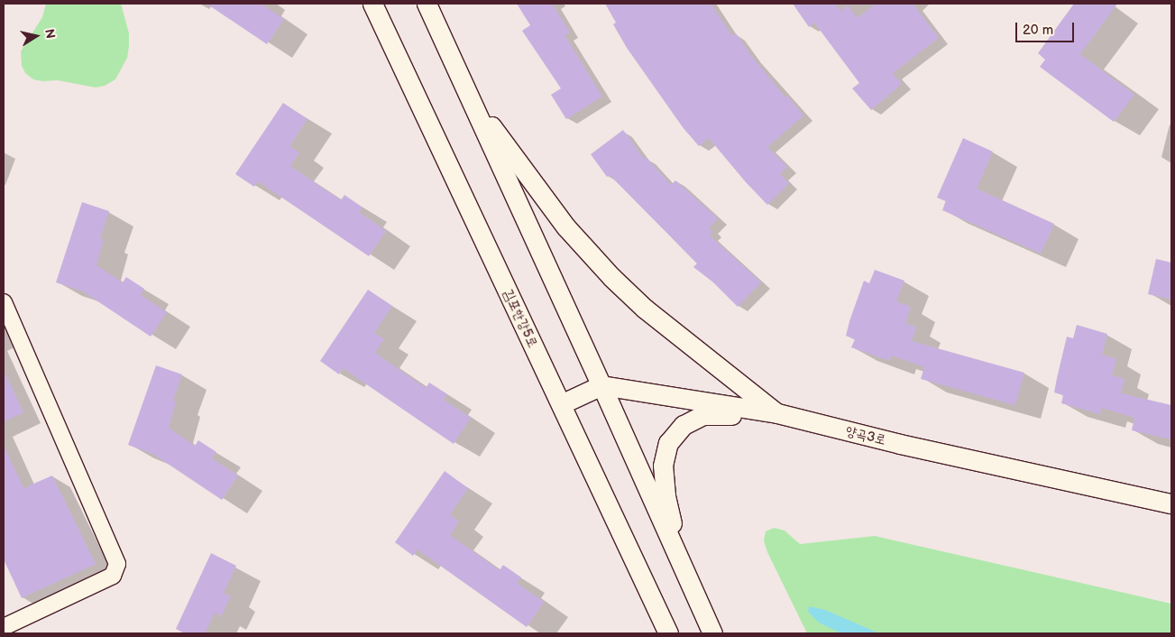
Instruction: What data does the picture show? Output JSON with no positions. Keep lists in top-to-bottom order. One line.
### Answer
{"streets":{"street":["김포한강5로","양곡3로"]},"scale_bar":"20 m","north":"right"}
